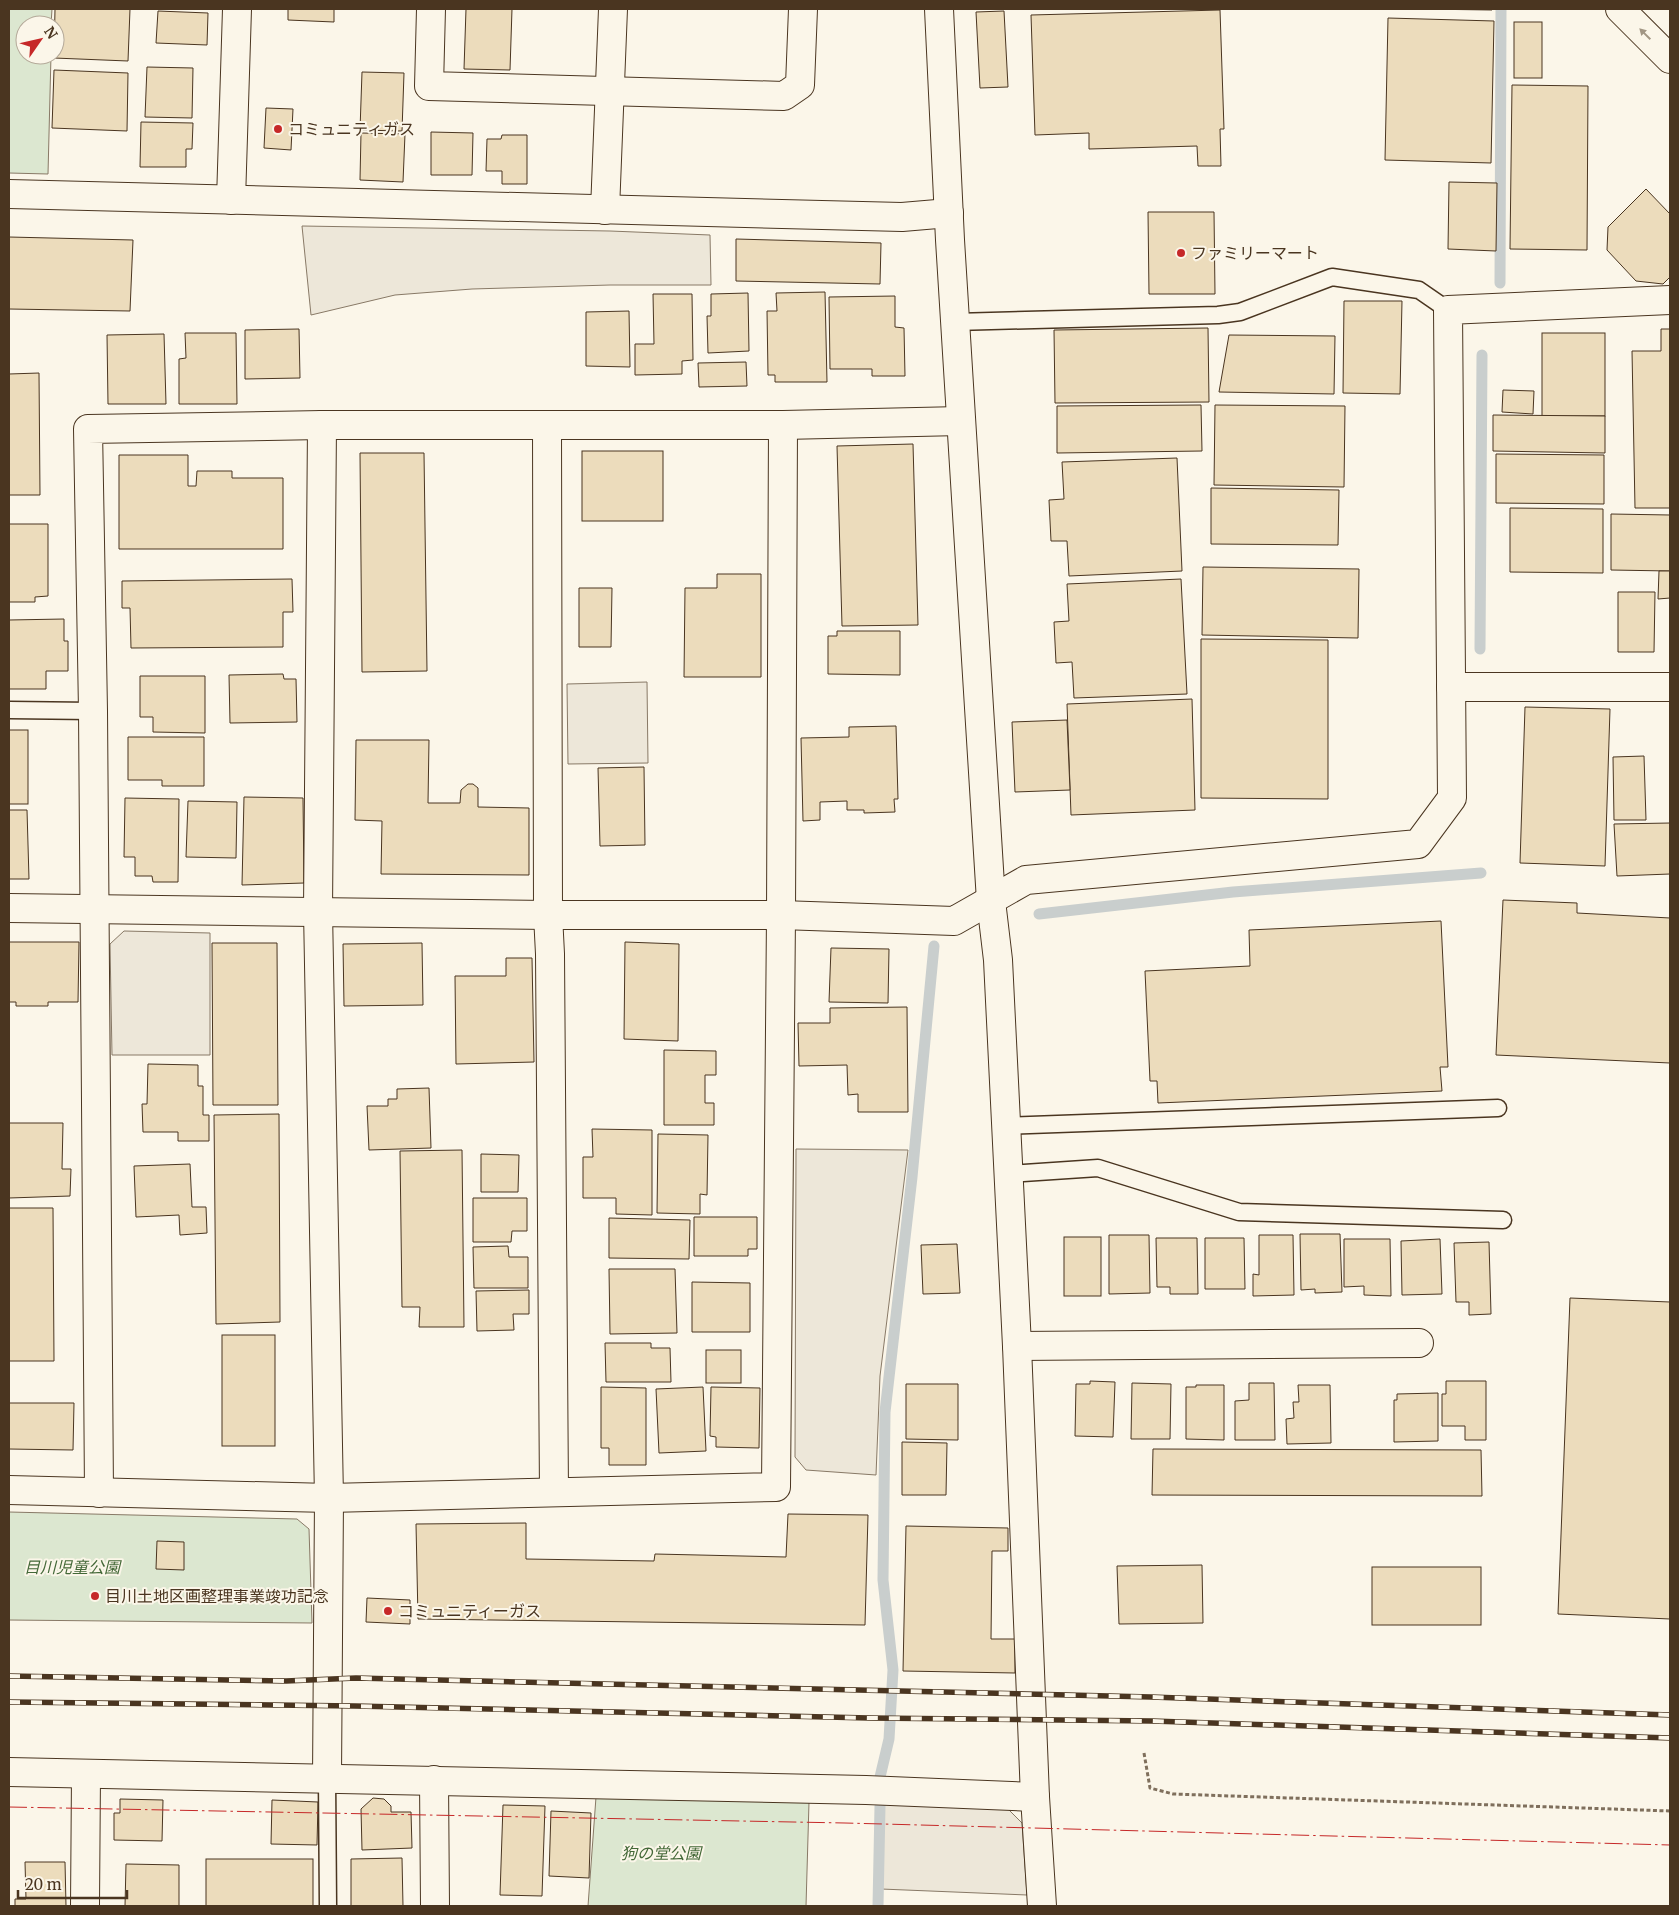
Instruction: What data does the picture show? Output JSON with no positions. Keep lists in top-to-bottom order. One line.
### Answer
{"parks":["目川児童公園","狗の堂公園"],"places":["コミュニティガス","ファミリーマート","目川土地区画整理事業竣功記念","コミュニティーガス"],"scale_bar":"20 m","north":"top right"}
